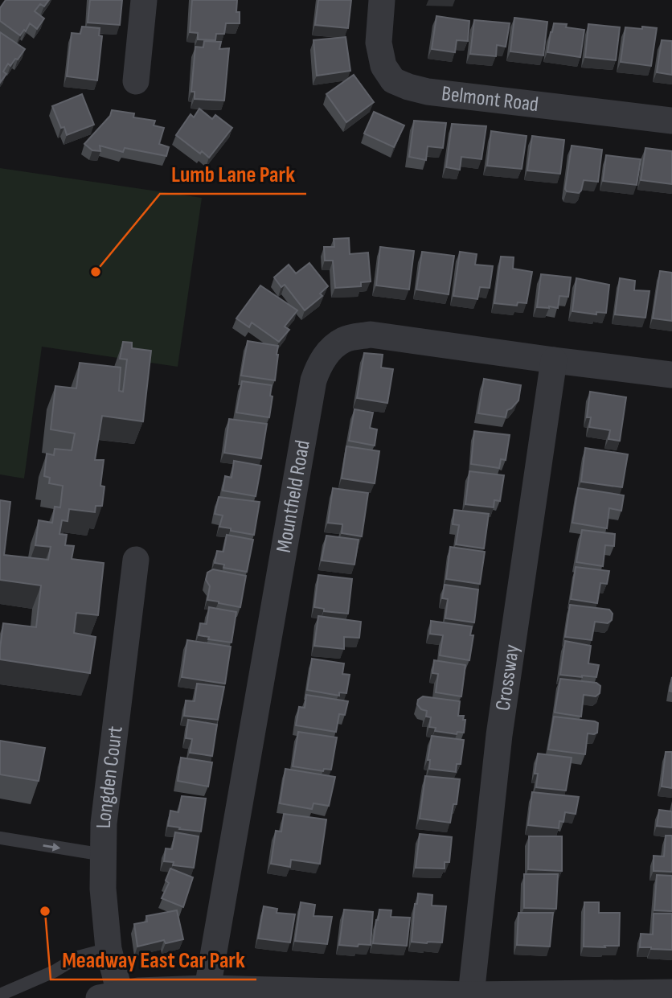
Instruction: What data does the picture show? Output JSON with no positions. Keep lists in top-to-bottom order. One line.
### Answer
{"streets":{"street":["Belmont Road","Mountfield Road","Crossway","Longden Court"]},"crossings":[["Mountfield Road","Crossway"]],"places":["Lumb Lane Park","Meadway East Car Park"]}
